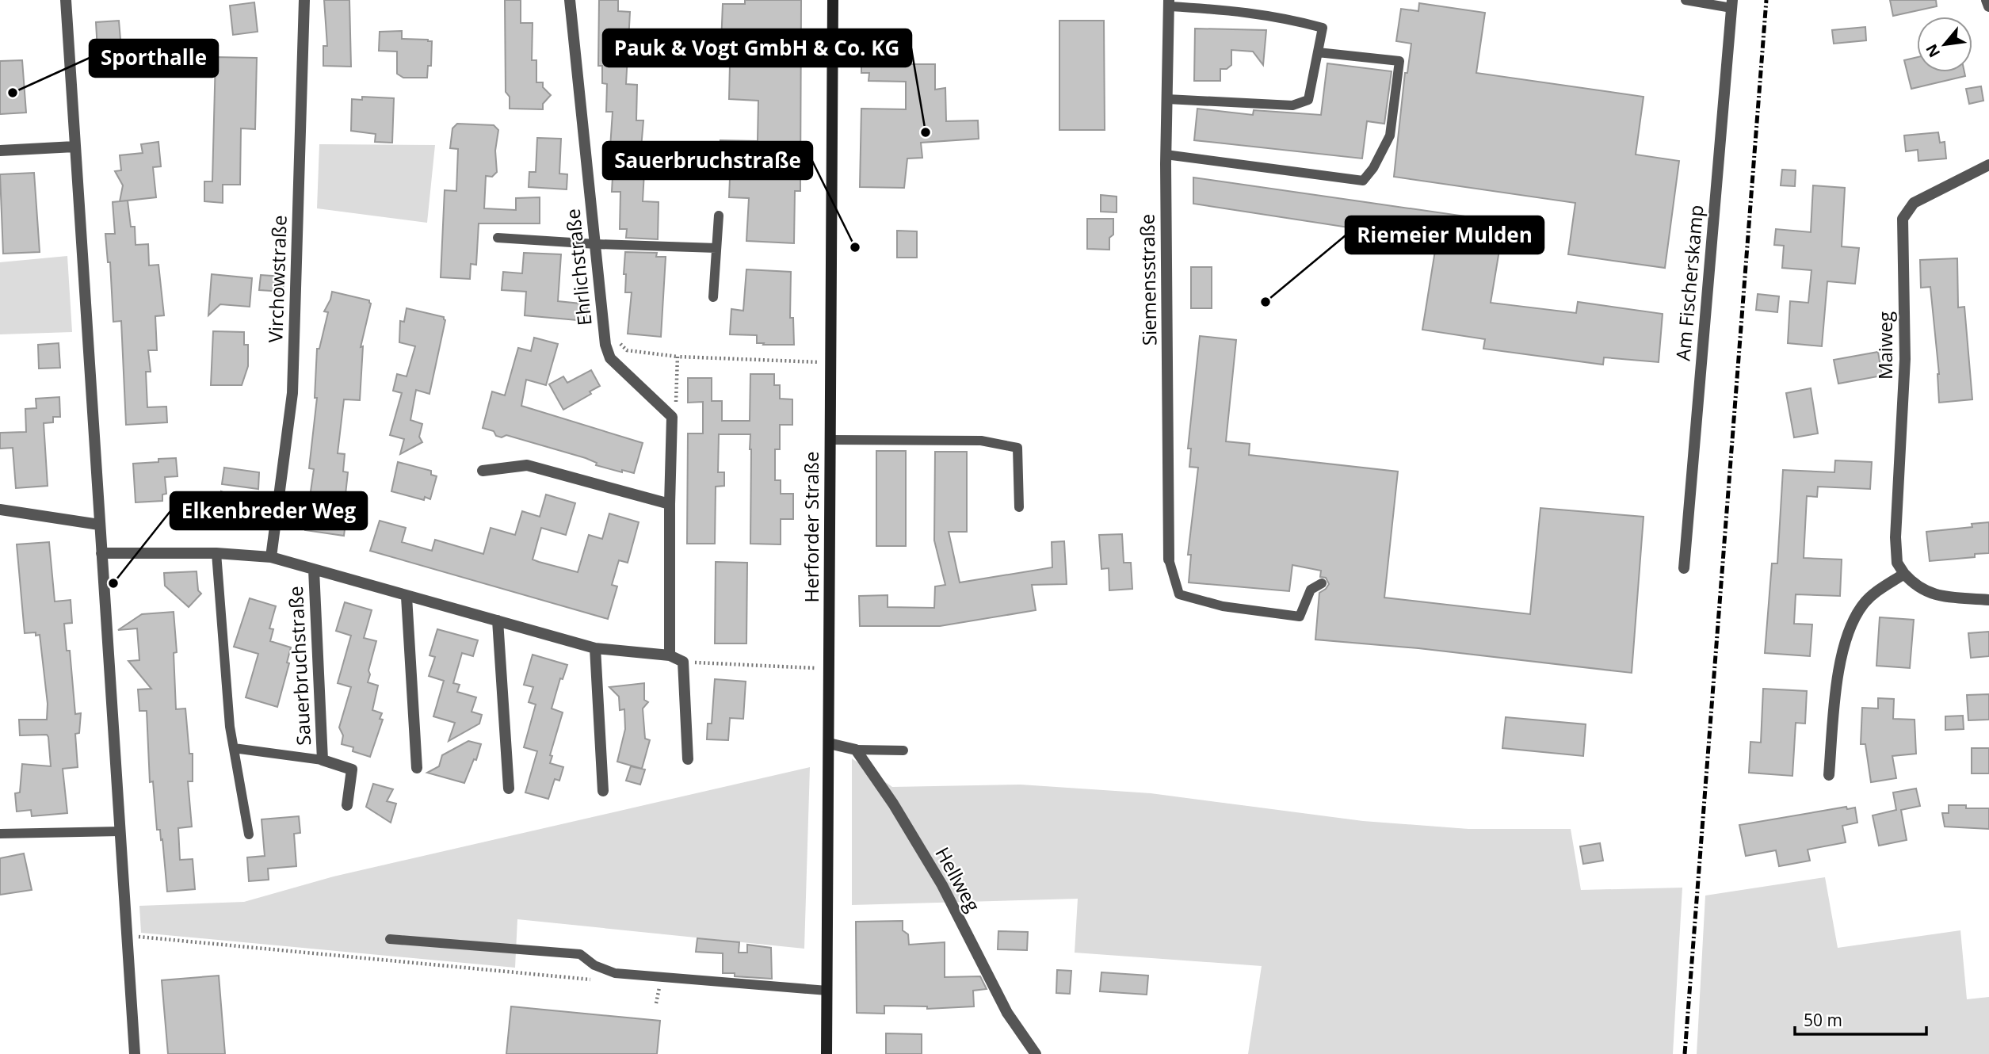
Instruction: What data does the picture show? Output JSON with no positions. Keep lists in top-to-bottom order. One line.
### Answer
{"streets":{"main road":["Herforder Straße"],"street":["Ehrlichstraße","Virchowstraße","Siemensstraße","Am Fischerskamp","Maiweg","Sauerbruchstraße","Hellweg"]},"crossings":[["Virchowstraße","Sauerbruchstraße"]],"places":["Sporthalle","Pauk & Vogt GmbH & Co. KG","Sauerbruchstraße","Riemeier Mulden","Elkenbreder Weg"],"scale_bar":"50 m","north":"bottom left"}
